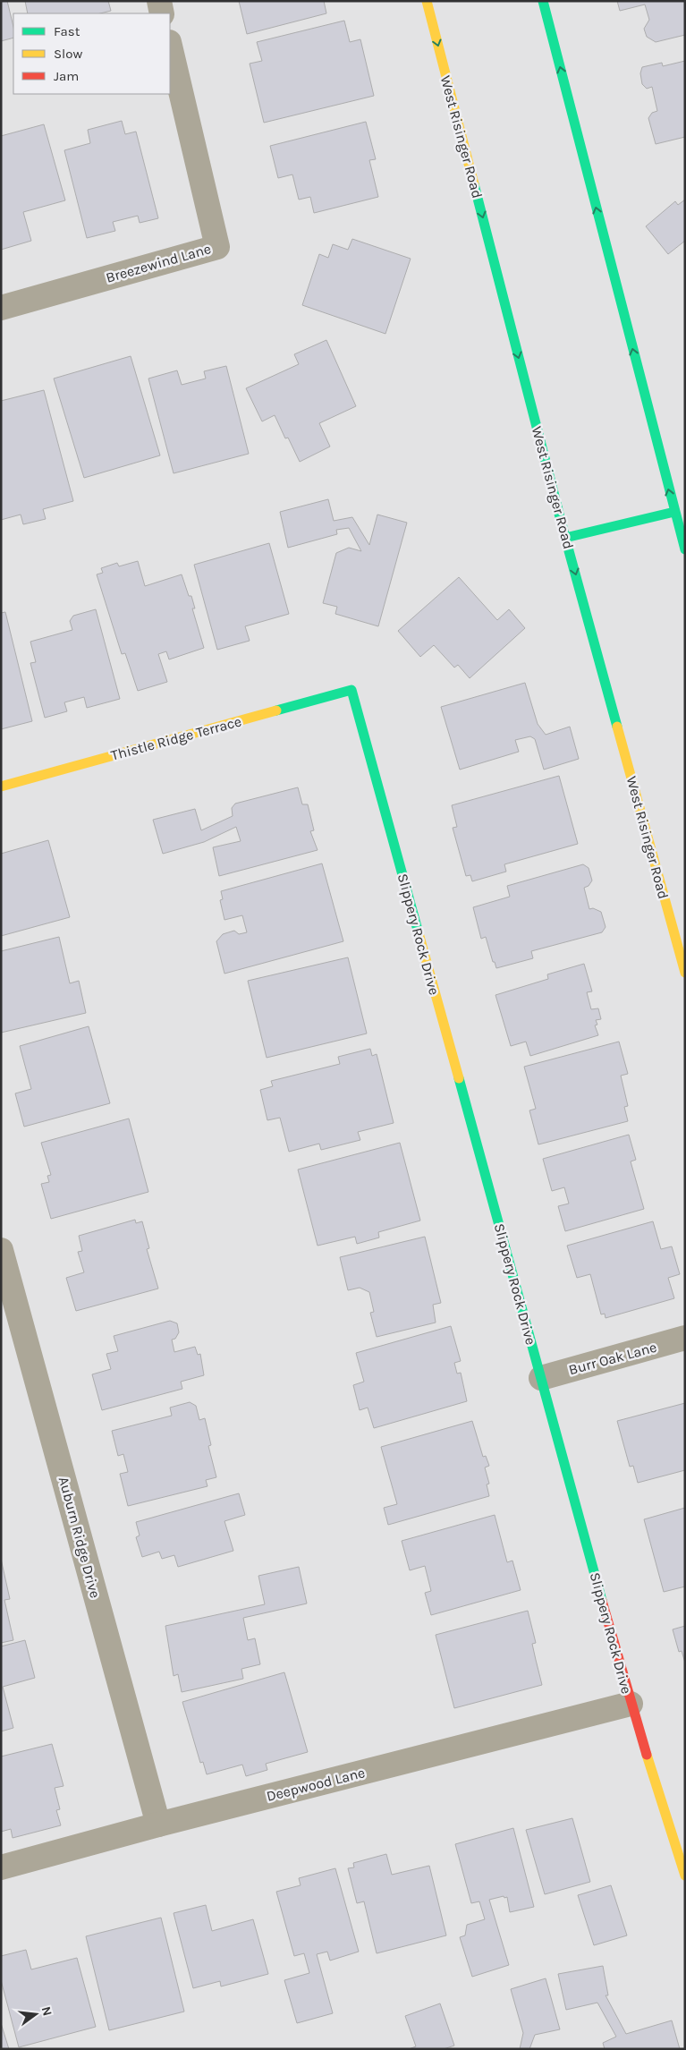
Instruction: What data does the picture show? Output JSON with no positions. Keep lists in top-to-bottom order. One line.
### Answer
{"streets":{"main road":["West Risinger Road","Thistle Ridge Terrace","Slippery Rock Drive"],"street":["Breezewind Lane","Burr Oak Lane","Auburn Ridge Drive","Deepwood Lane"]},"crossings":[["Thistle Ridge Terrace","Slippery Rock Drive"],["Slippery Rock Drive","Burr Oak Lane"],["Slippery Rock Drive","Deepwood Lane"],["Auburn Ridge Drive","Deepwood Lane"]],"one_way":["West Risinger Road"],"legend":["Fast","Slow","Jam"],"north":"right"}
